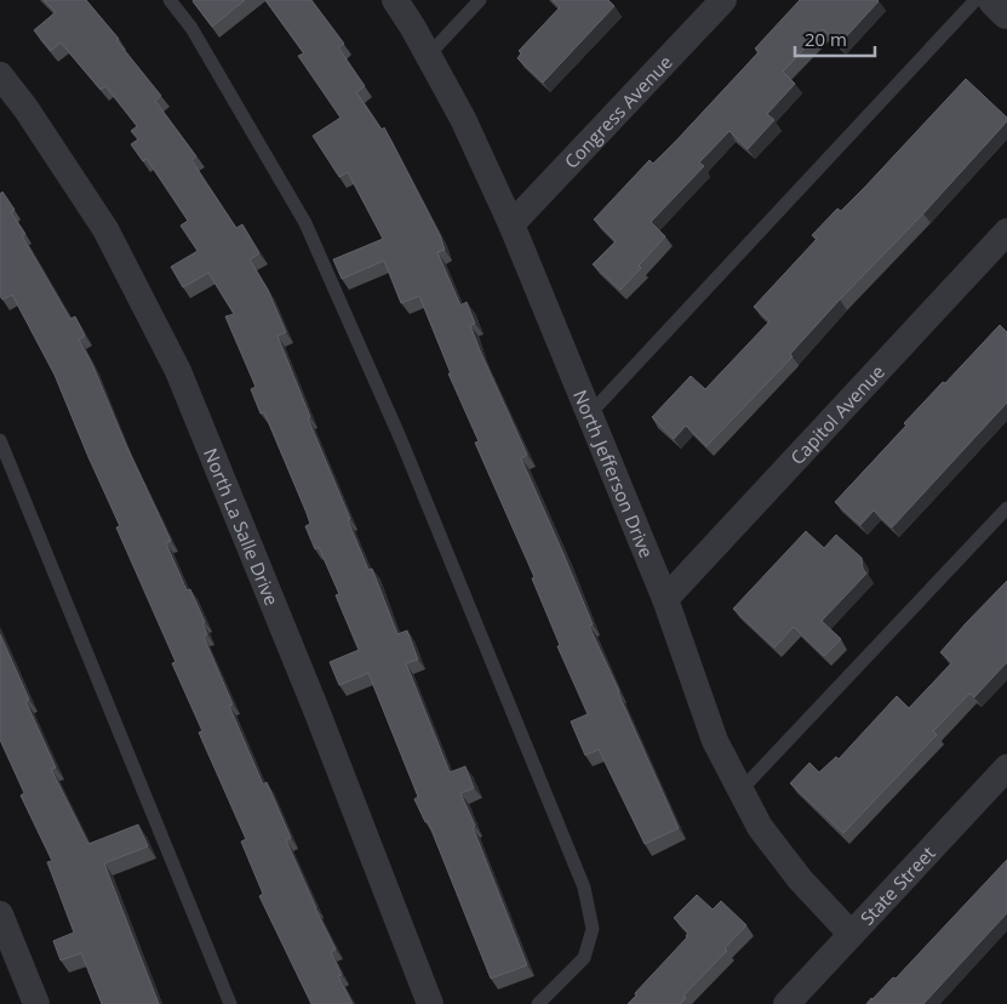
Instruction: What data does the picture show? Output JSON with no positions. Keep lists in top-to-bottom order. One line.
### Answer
{"streets":{"street":["Congress Avenue","Capitol Avenue","North Jefferson Drive","North La Salle Drive","State Street"]},"crossings":[["Congress Avenue","North Jefferson Drive"],["Capitol Avenue","North Jefferson Drive"],["North Jefferson Drive","State Street"]],"scale_bar":"20 m"}
